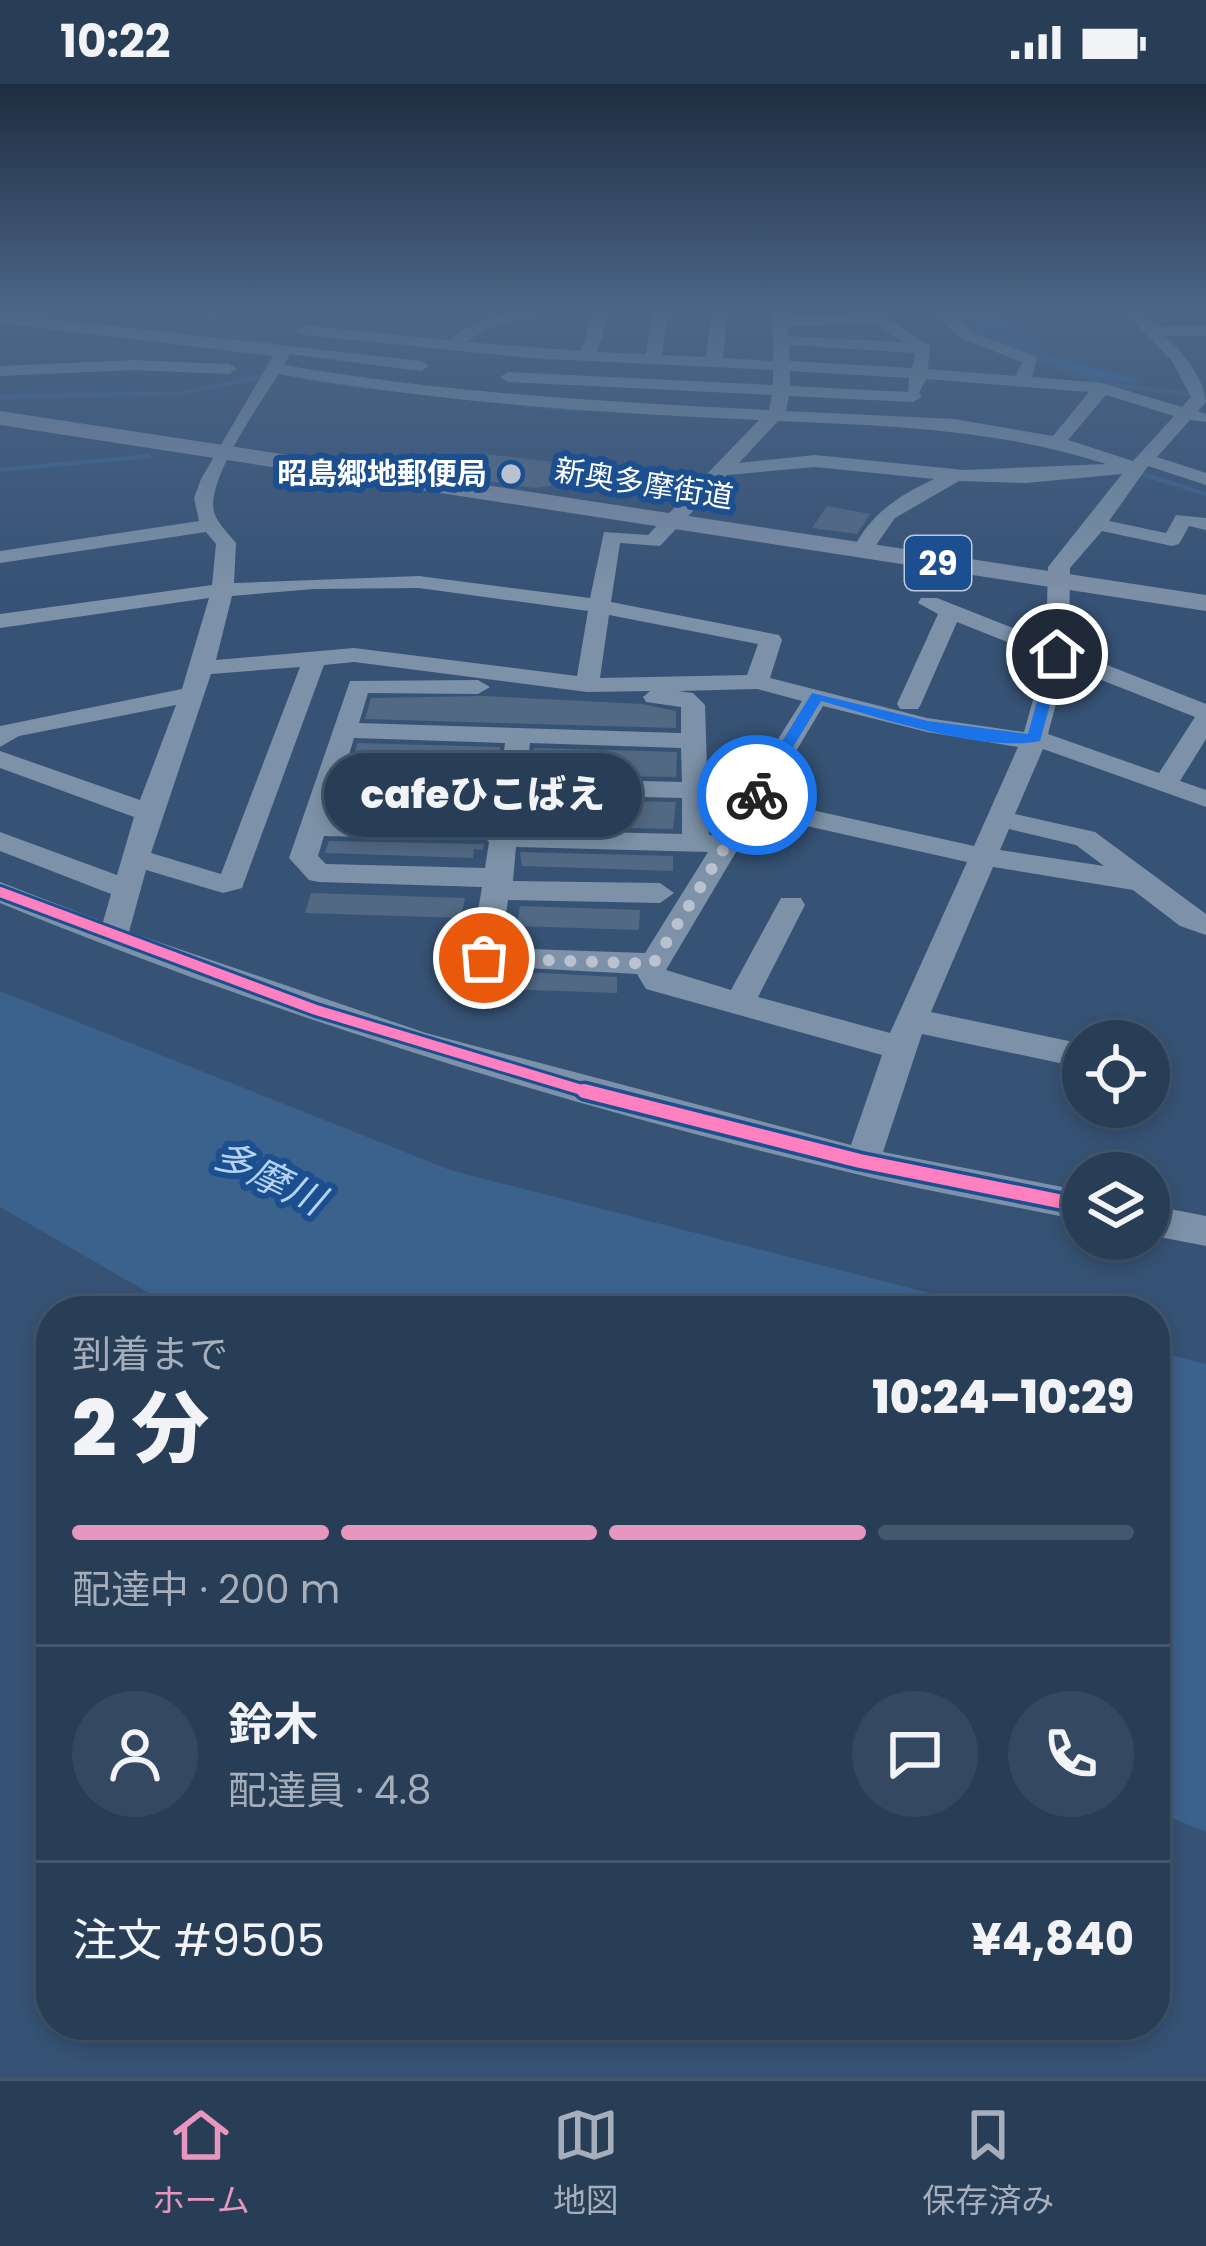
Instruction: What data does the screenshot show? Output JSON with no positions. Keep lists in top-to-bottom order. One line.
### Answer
{"streets":{"main road":["新奥多摩街道","29"]},"water":["多摩川"],"places":["昭島郷地郵便局","cafeひこばえ"],"page":{"status":"10:22","bubble":"cafeひこばえ","heading":["2 分","到着まで","10:24–10:29"],"panel":["鈴木","配達員 · 4.8","注文 #9505","¥4,840"],"bar":"配達中 · 200 m","tabs":["ホーム","地図","保存済み"]}}
